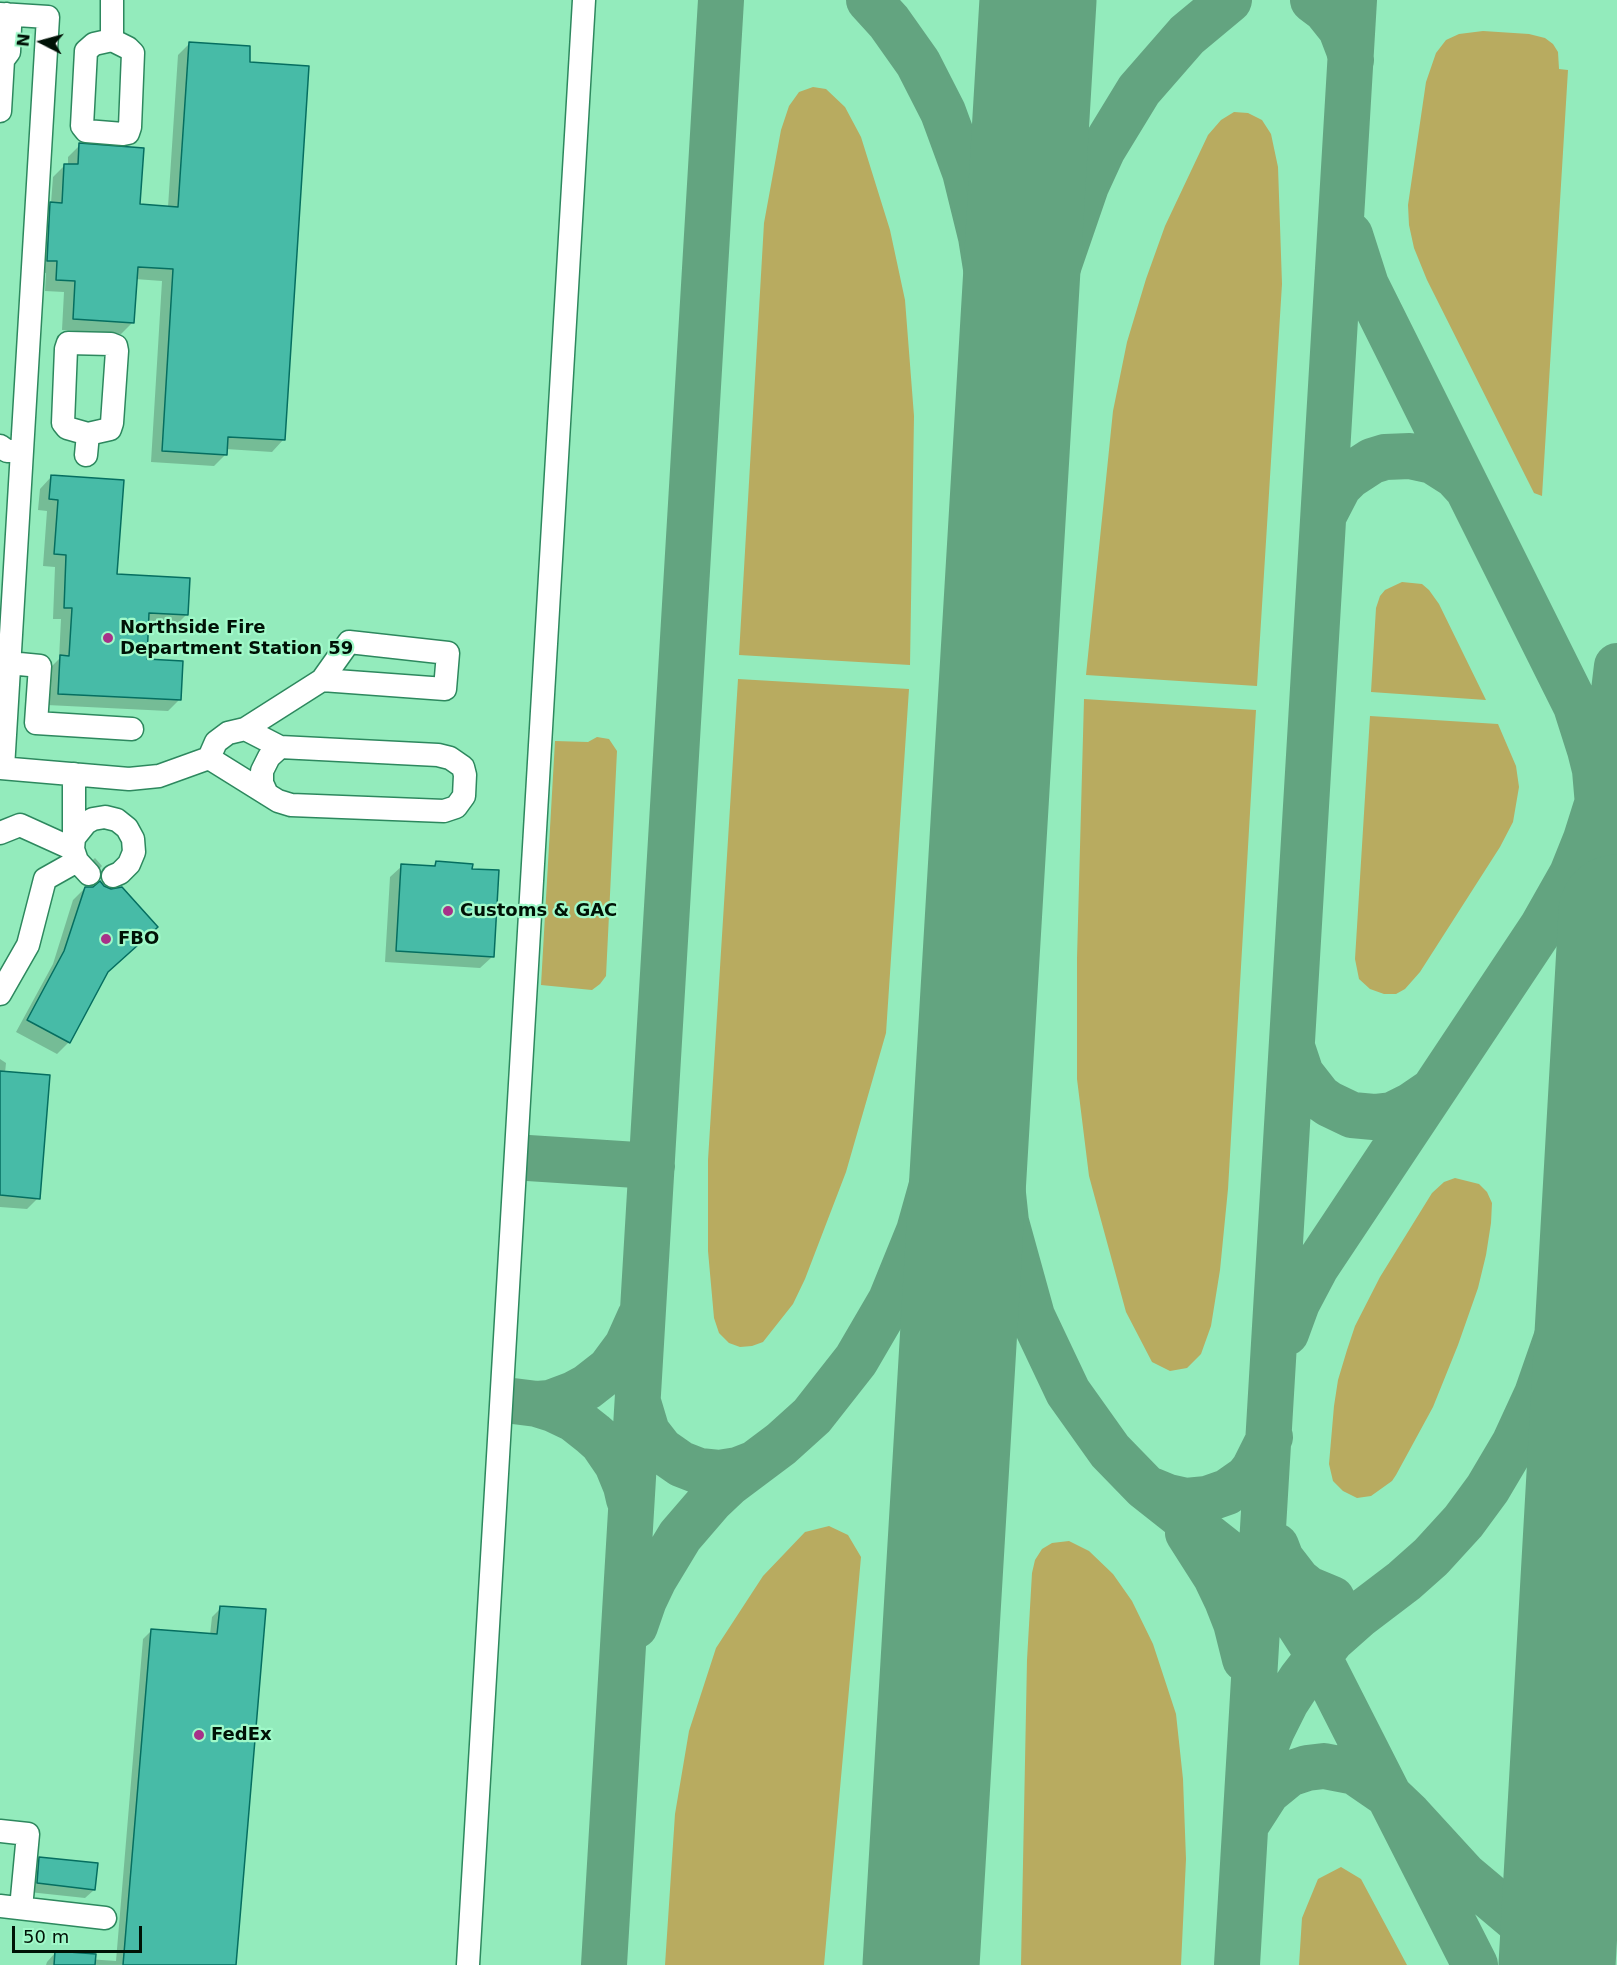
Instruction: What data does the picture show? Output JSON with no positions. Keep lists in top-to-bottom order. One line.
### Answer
{"places":["Northside Fire Department Station 59","Customs & GAC","FBO","FedEx"],"scale_bar":"50 m","north":"left"}
